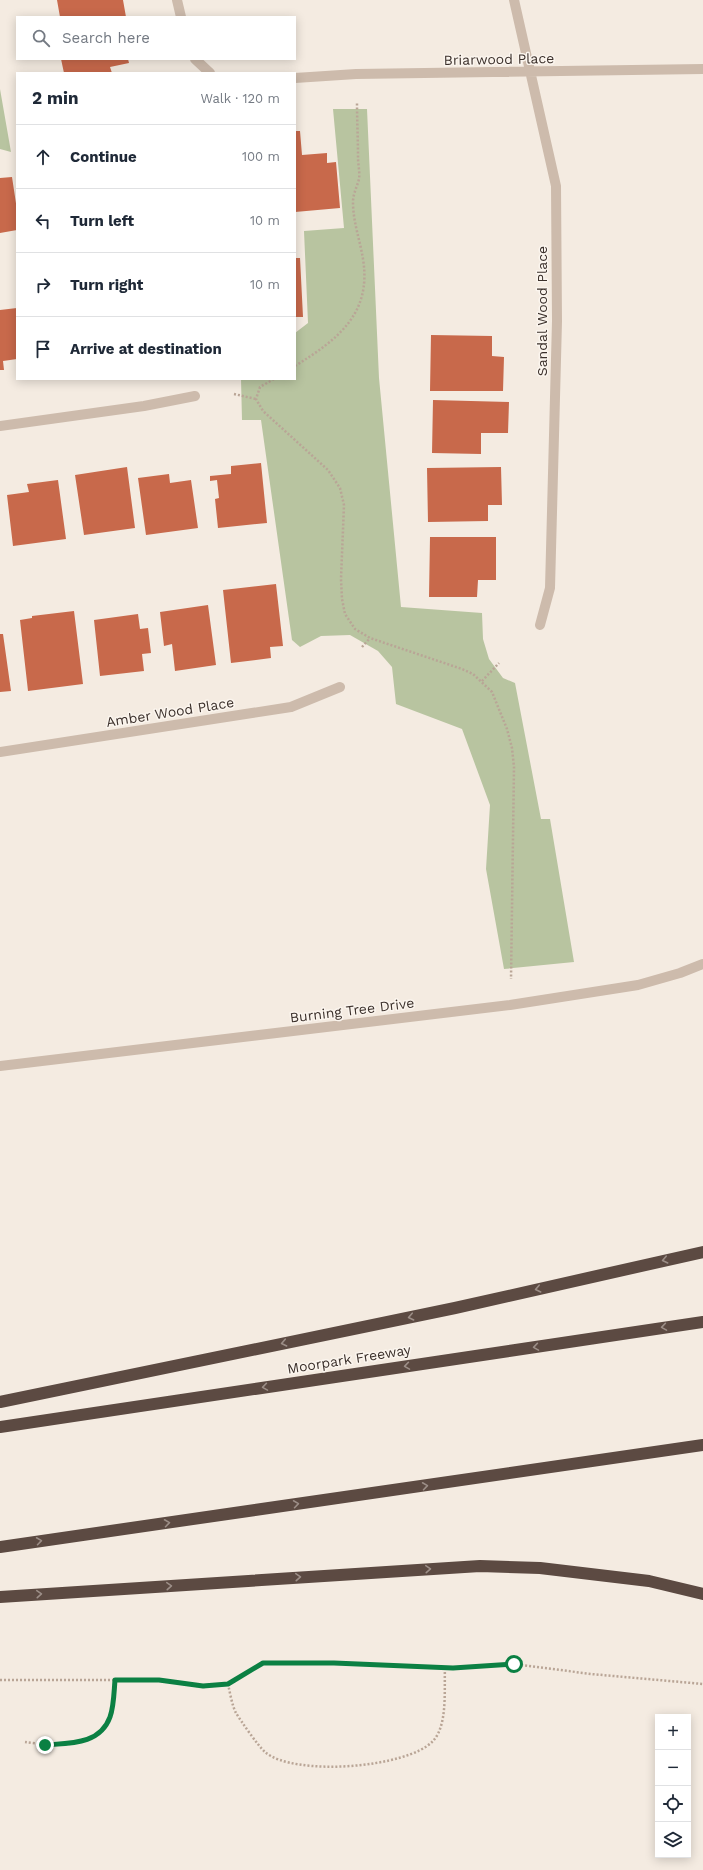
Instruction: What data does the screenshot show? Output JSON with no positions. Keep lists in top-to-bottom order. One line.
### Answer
{"streets":{"highway":["Moorpark Freeway"],"street":["Briarwood Place","Sandal Wood Place","Amber Wood Place","Burning Tree Drive"]},"crossings":[["Briarwood Place","Sandal Wood Place"]],"page":{"search":"Search here","heading":["2 min","Walk · 120 m"],"list":[["Continue","100 m"],["Turn left","10 m"],["Turn right","10 m"],"Arrive at destination"],"map_buttons":["+","−"]}}
